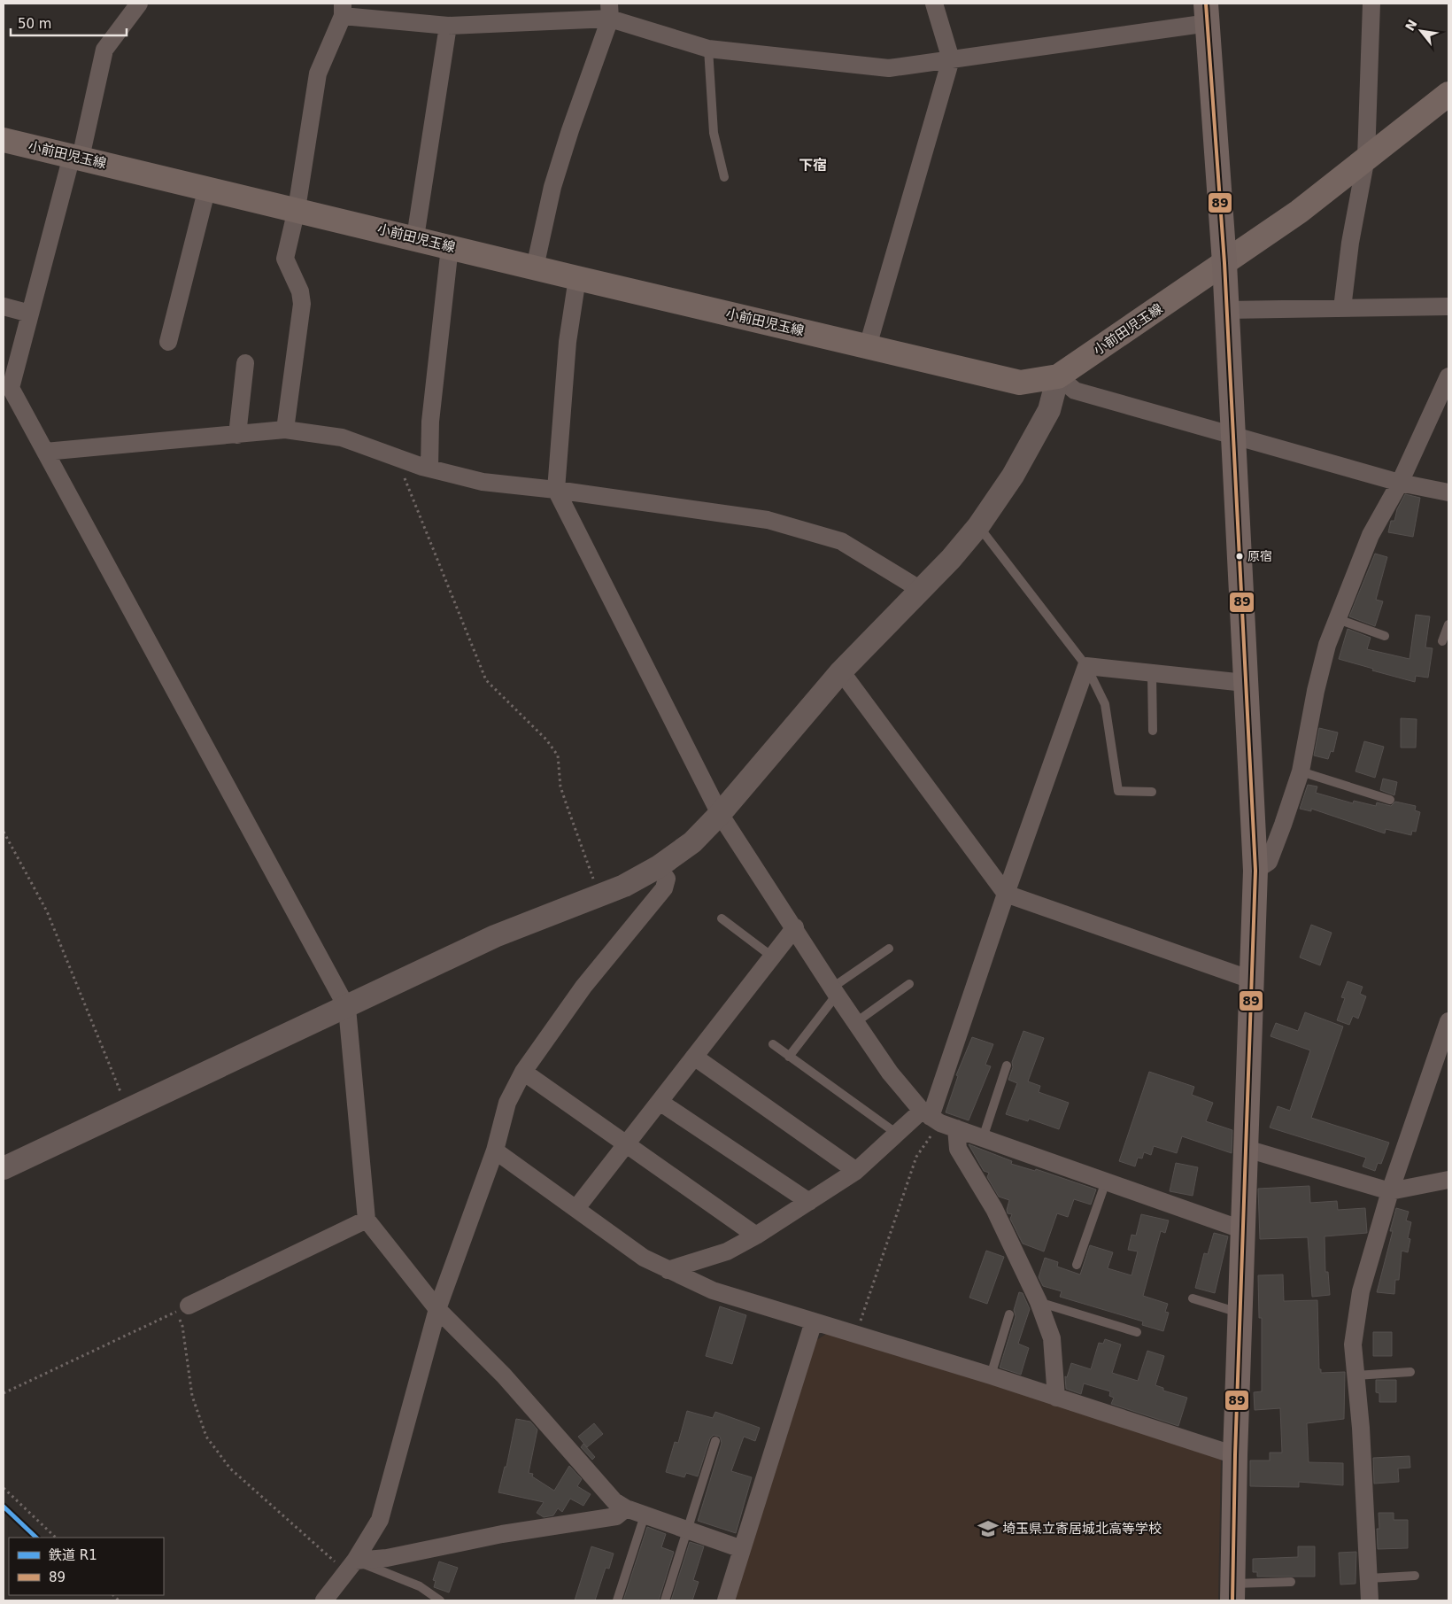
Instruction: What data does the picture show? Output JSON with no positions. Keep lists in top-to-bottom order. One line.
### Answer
{"streets":{"main road":["小前田児玉線"]},"districts":["下宿"],"places":{"other":["原宿"],"school or university":["埼玉県立寄居城北高等学校"]},"lines":["transit line 89","rail line R1"],"legend":["鉄道 R1","89"],"scale_bar":"50 m","north":"top left"}
